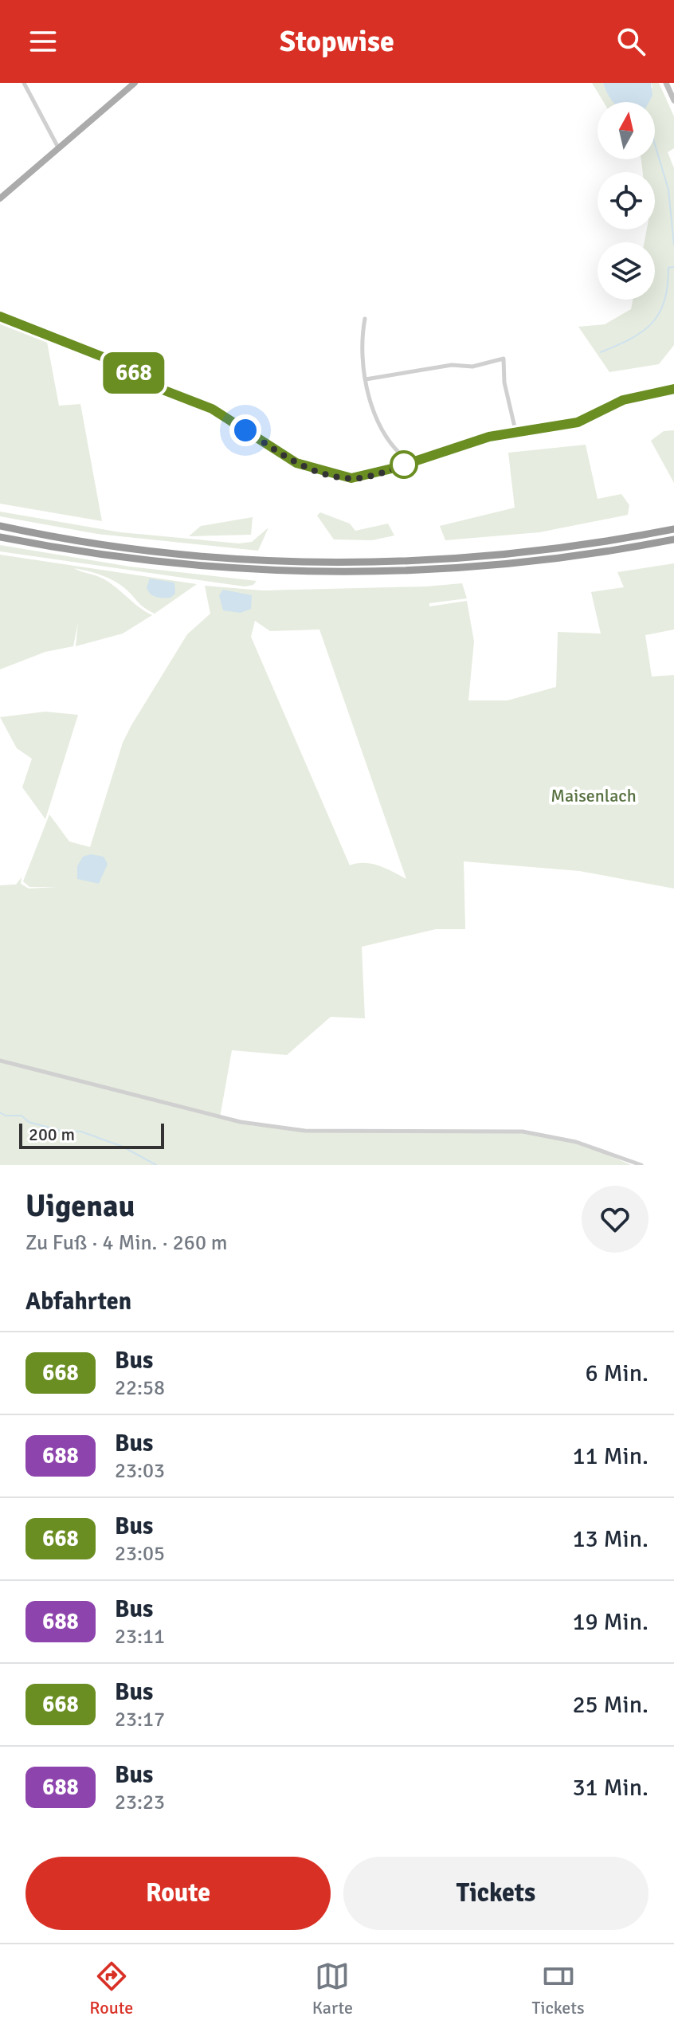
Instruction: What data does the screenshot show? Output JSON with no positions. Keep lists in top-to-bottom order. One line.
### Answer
{"parks":["Maisenlach"],"lines":["bus line 668"],"scale_bar":"200 m","north":"top","page":{"header":"Stopwise","on_map":"668","scale":"200 m","heading":[["Uigenau","Zu Fuß · 4 Min. · 260 m"],"Abfahrten"],"list":[{"mark":"668","name":"Bus","note":"22:58","value":"6 Min."},{"mark":"688","name":"Bus","note":"23:03","value":"11 Min."},{"mark":"668","name":"Bus","note":"23:05","value":"13 Min."},{"mark":"688","name":"Bus","note":"23:11","value":"19 Min."},{"mark":"668","name":"Bus","note":"23:17","value":"25 Min."},{"mark":"688","name":"Bus","note":"23:23","value":"31 Min."}],"buttons":["Route","Tickets"],"tabs":["Route","Karte","Tickets"]}}
